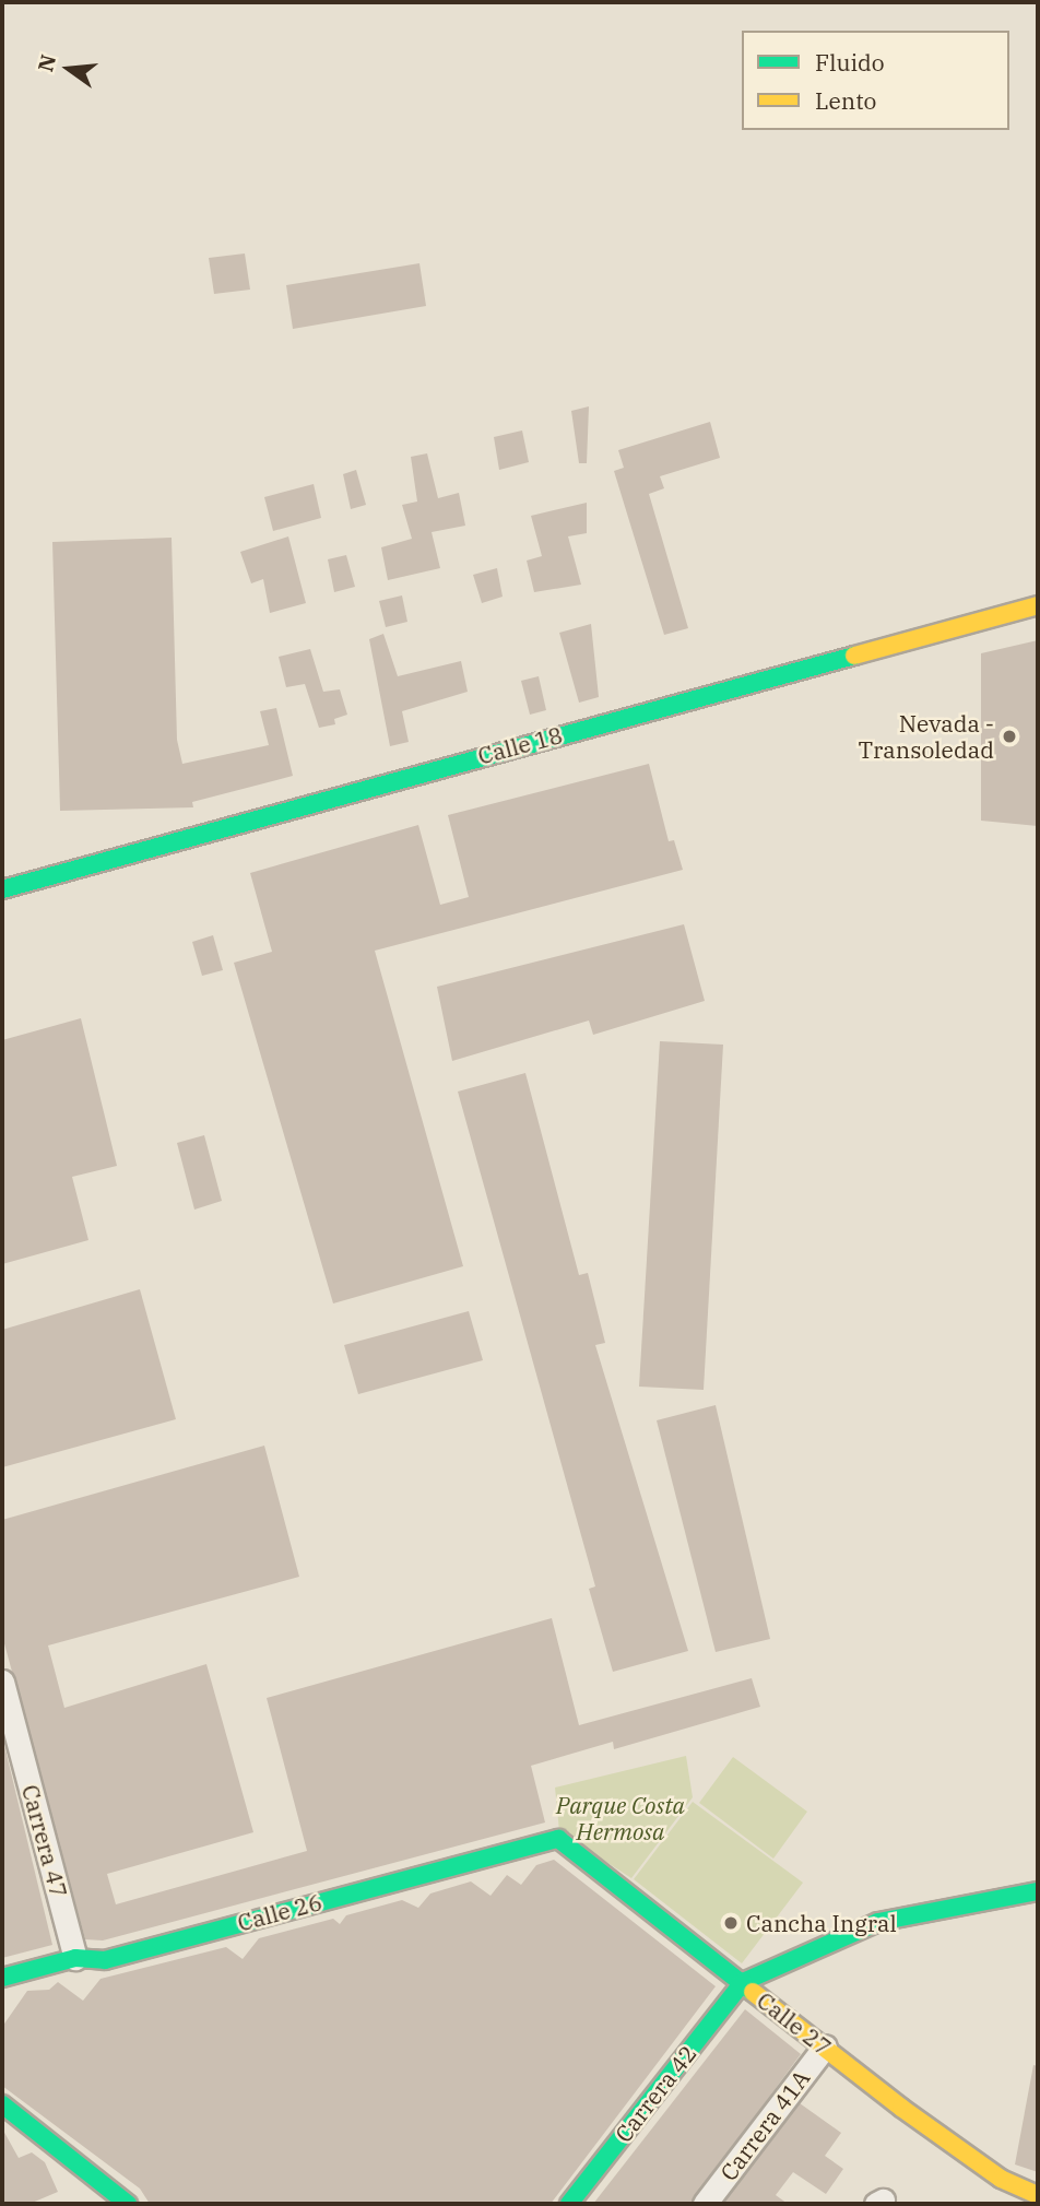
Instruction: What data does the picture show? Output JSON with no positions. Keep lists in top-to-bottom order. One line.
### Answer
{"streets":{"street":["Calle 18","Carrera 47","Calle 26","Calle 27","Carrera 42","Carrera 41A"]},"crossings":[["Carrera 47","Calle 26"],["Calle 26","Calle 27"],["Calle 27","Carrera 42"],["Calle 27","Carrera 41A"]],"parks":["Parque Costa Hermosa"],"places":["Nevada - Transoledad","Cancha Ingral"],"legend":["Fluido","Lento"],"north":"left"}
